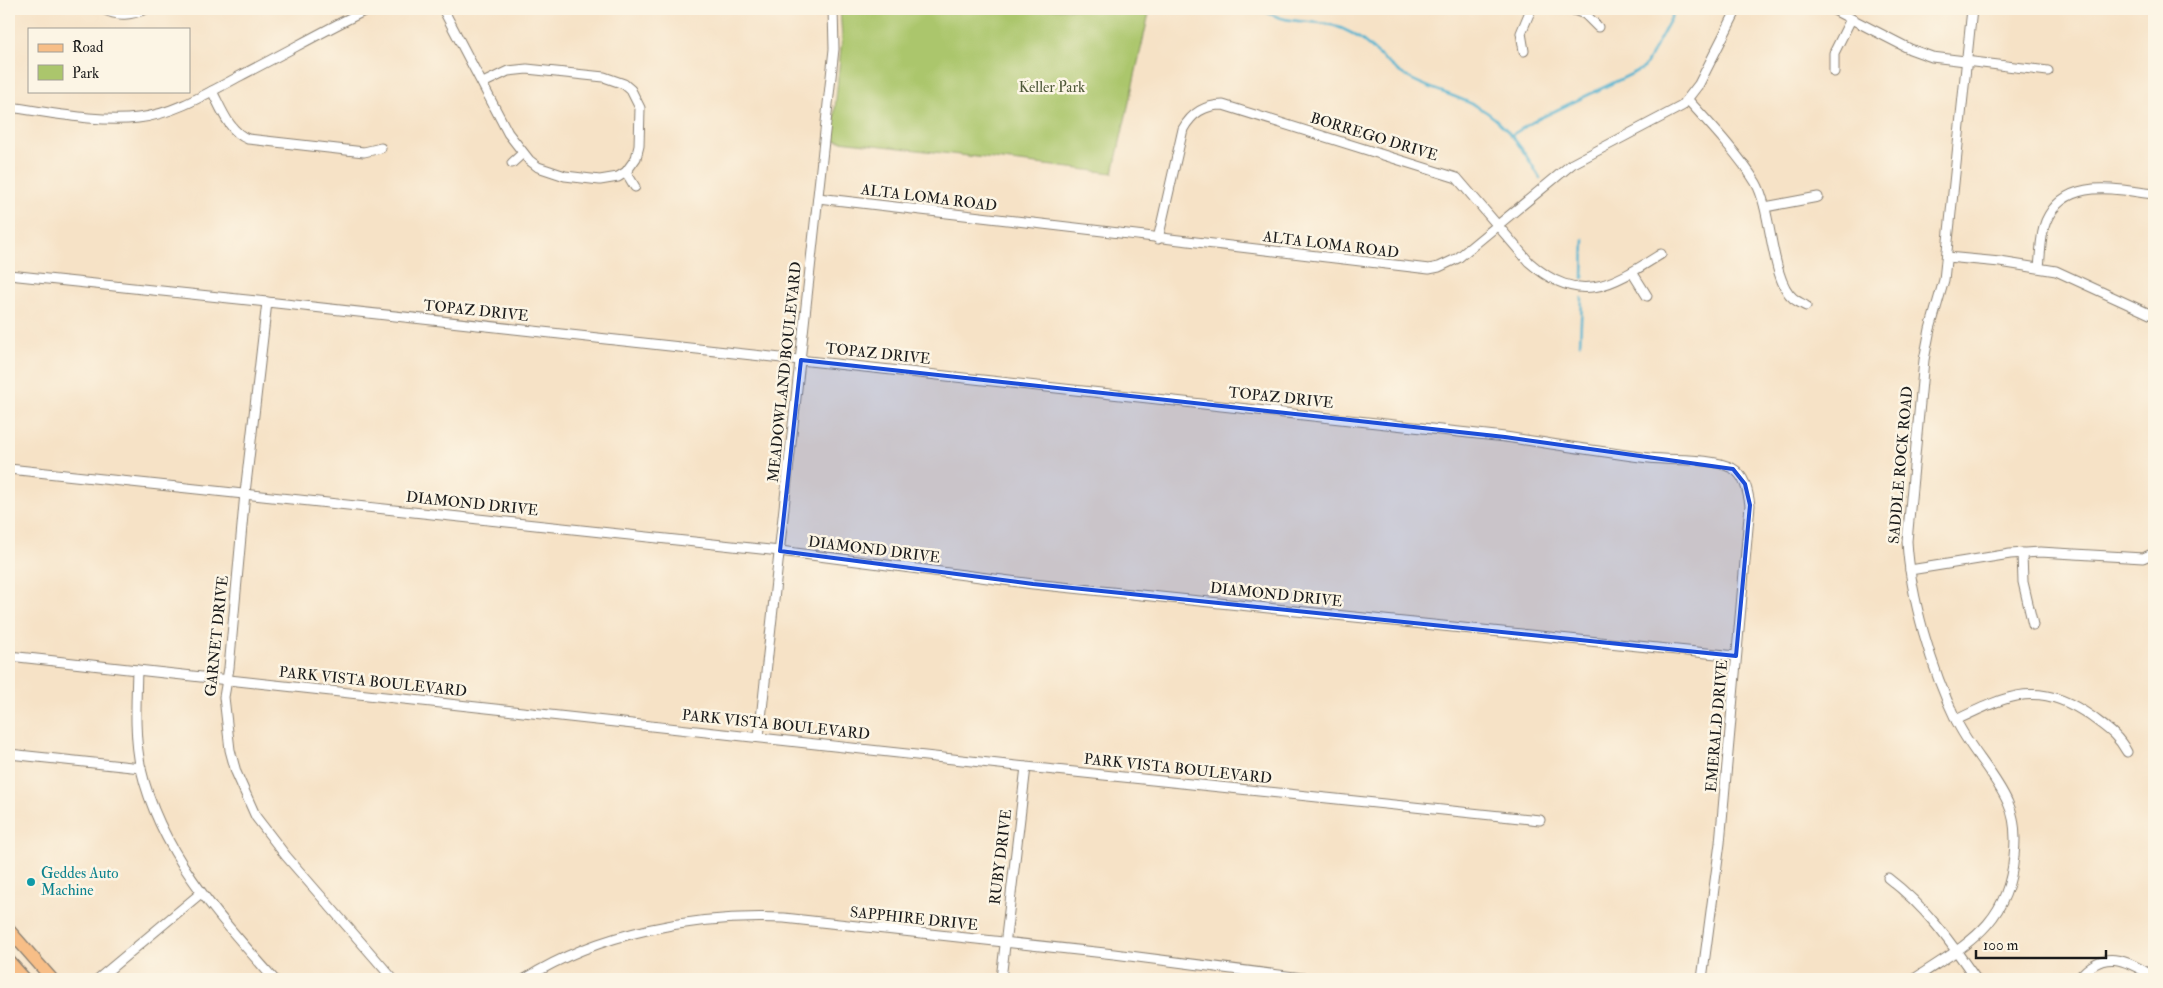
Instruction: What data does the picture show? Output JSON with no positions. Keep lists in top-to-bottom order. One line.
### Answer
{"streets":{"street":["BORREGO DRIVE","ALTA LOMA ROAD","TOPAZ DRIVE","MEADOWLAND BOULEVARD","SADDLE ROCK ROAD","DIAMOND DRIVE","GARNET DRIVE","PARK VISTA BOULEVARD","EMERALD DRIVE","RUBY DRIVE","SAPPHIRE DRIVE"]},"crossings":[["BORREGO DRIVE","ALTA LOMA ROAD"],["ALTA LOMA ROAD","MEADOWLAND BOULEVARD"],["TOPAZ DRIVE","MEADOWLAND BOULEVARD"],["TOPAZ DRIVE","GARNET DRIVE"],["TOPAZ DRIVE","EMERALD DRIVE"],["MEADOWLAND BOULEVARD","DIAMOND DRIVE"],["MEADOWLAND BOULEVARD","PARK VISTA BOULEVARD"],["DIAMOND DRIVE","GARNET DRIVE"],["DIAMOND DRIVE","EMERALD DRIVE"],["GARNET DRIVE","PARK VISTA BOULEVARD"],["PARK VISTA BOULEVARD","RUBY DRIVE"],["RUBY DRIVE","SAPPHIRE DRIVE"]],"parks":["Keller Park"],"places":["Geddes Auto Machine"],"legend":["Road","Park"],"scale_bar":"100 m"}
